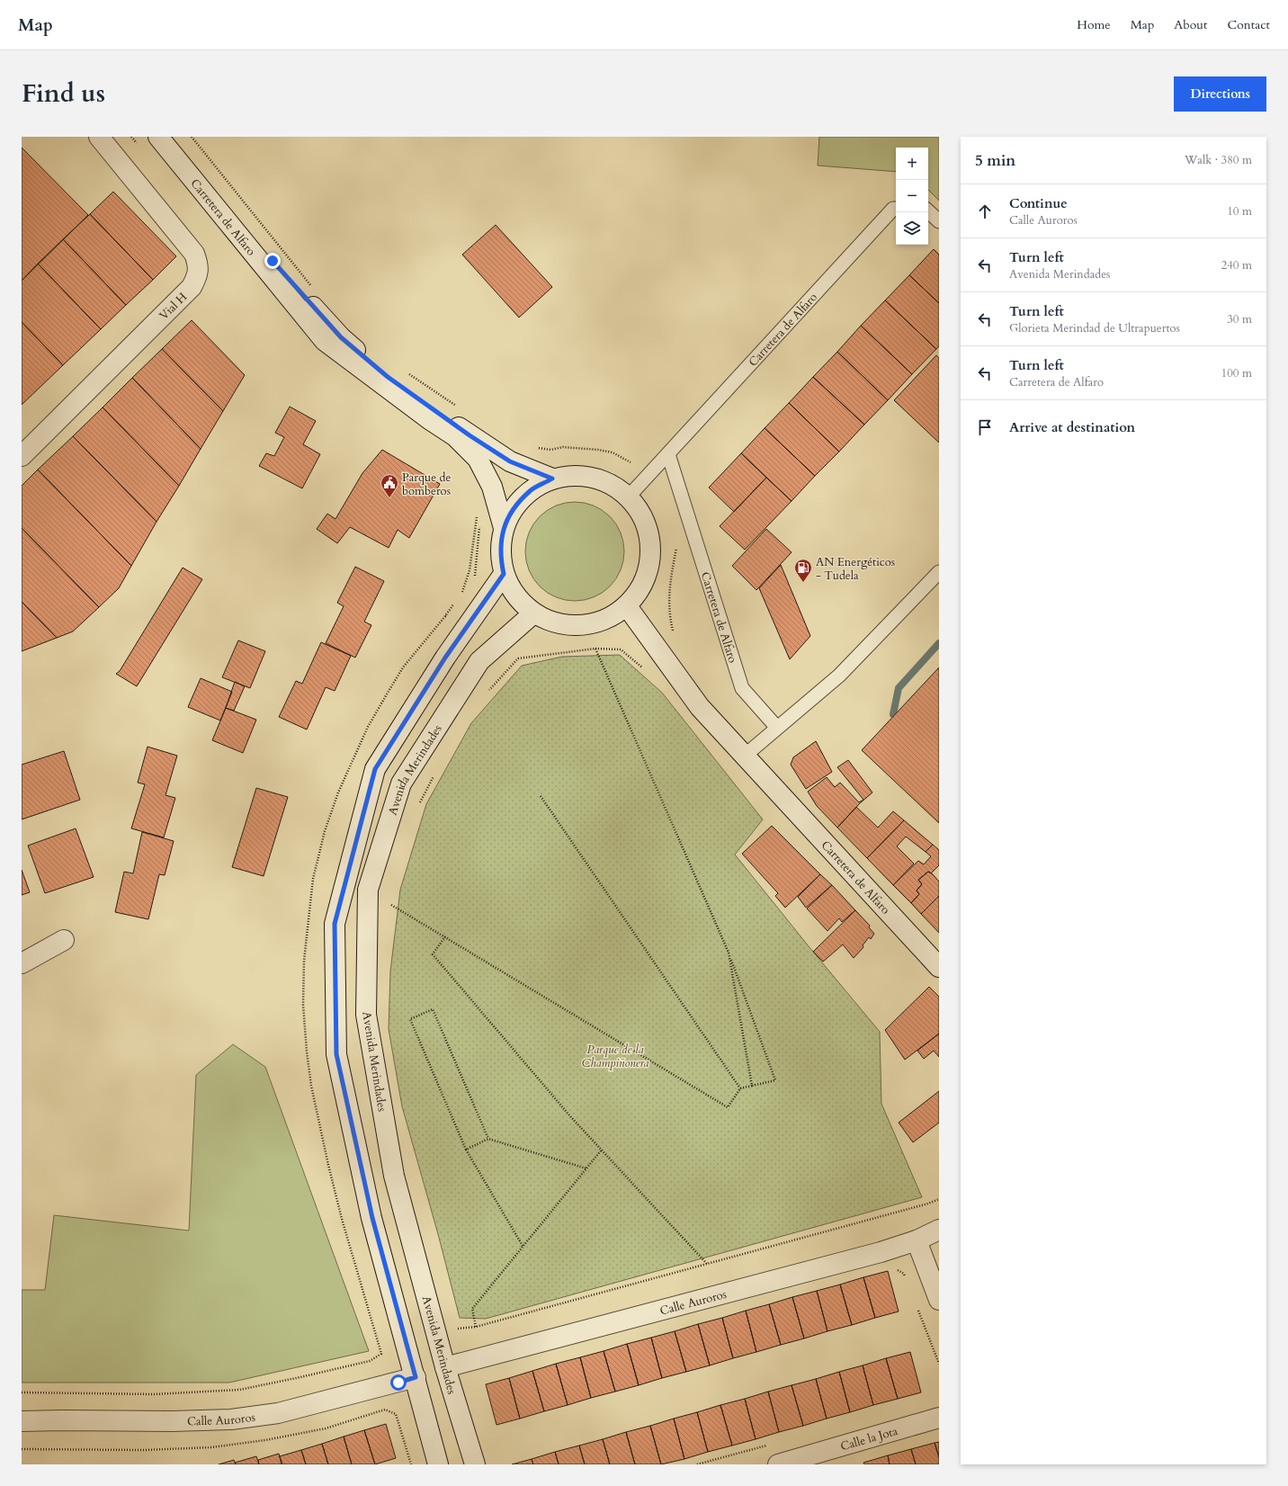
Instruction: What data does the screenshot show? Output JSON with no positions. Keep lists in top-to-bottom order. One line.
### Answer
{"streets":{"main road":["Carretera de Alfaro","Vial H","Avenida Merindades","Calle Auroros","Calle la Jota"]},"crossings":[["Avenida Merindades","Calle Auroros"]],"parks":["Parque de la Champiñonera"],"places":{"public building":["Parque de bomberos"],"fuel station":["AN Energéticos - Tudela"]},"page":{"header":"Map","nav":["Home","Map","About","Contact"],"title":"Find us","buttons":"Directions","heading":["5 min","Walk · 380 m"],"map_buttons":["+","−"],"list":[["Continue","Calle Auroros","10 m"],["Turn left","Avenida Merindades","240 m"],["Turn left","Glorieta Merindad de Ultrapuertos","30 m"],["Turn left","Carretera de Alfaro","100 m"],"Arrive at destination"]}}
